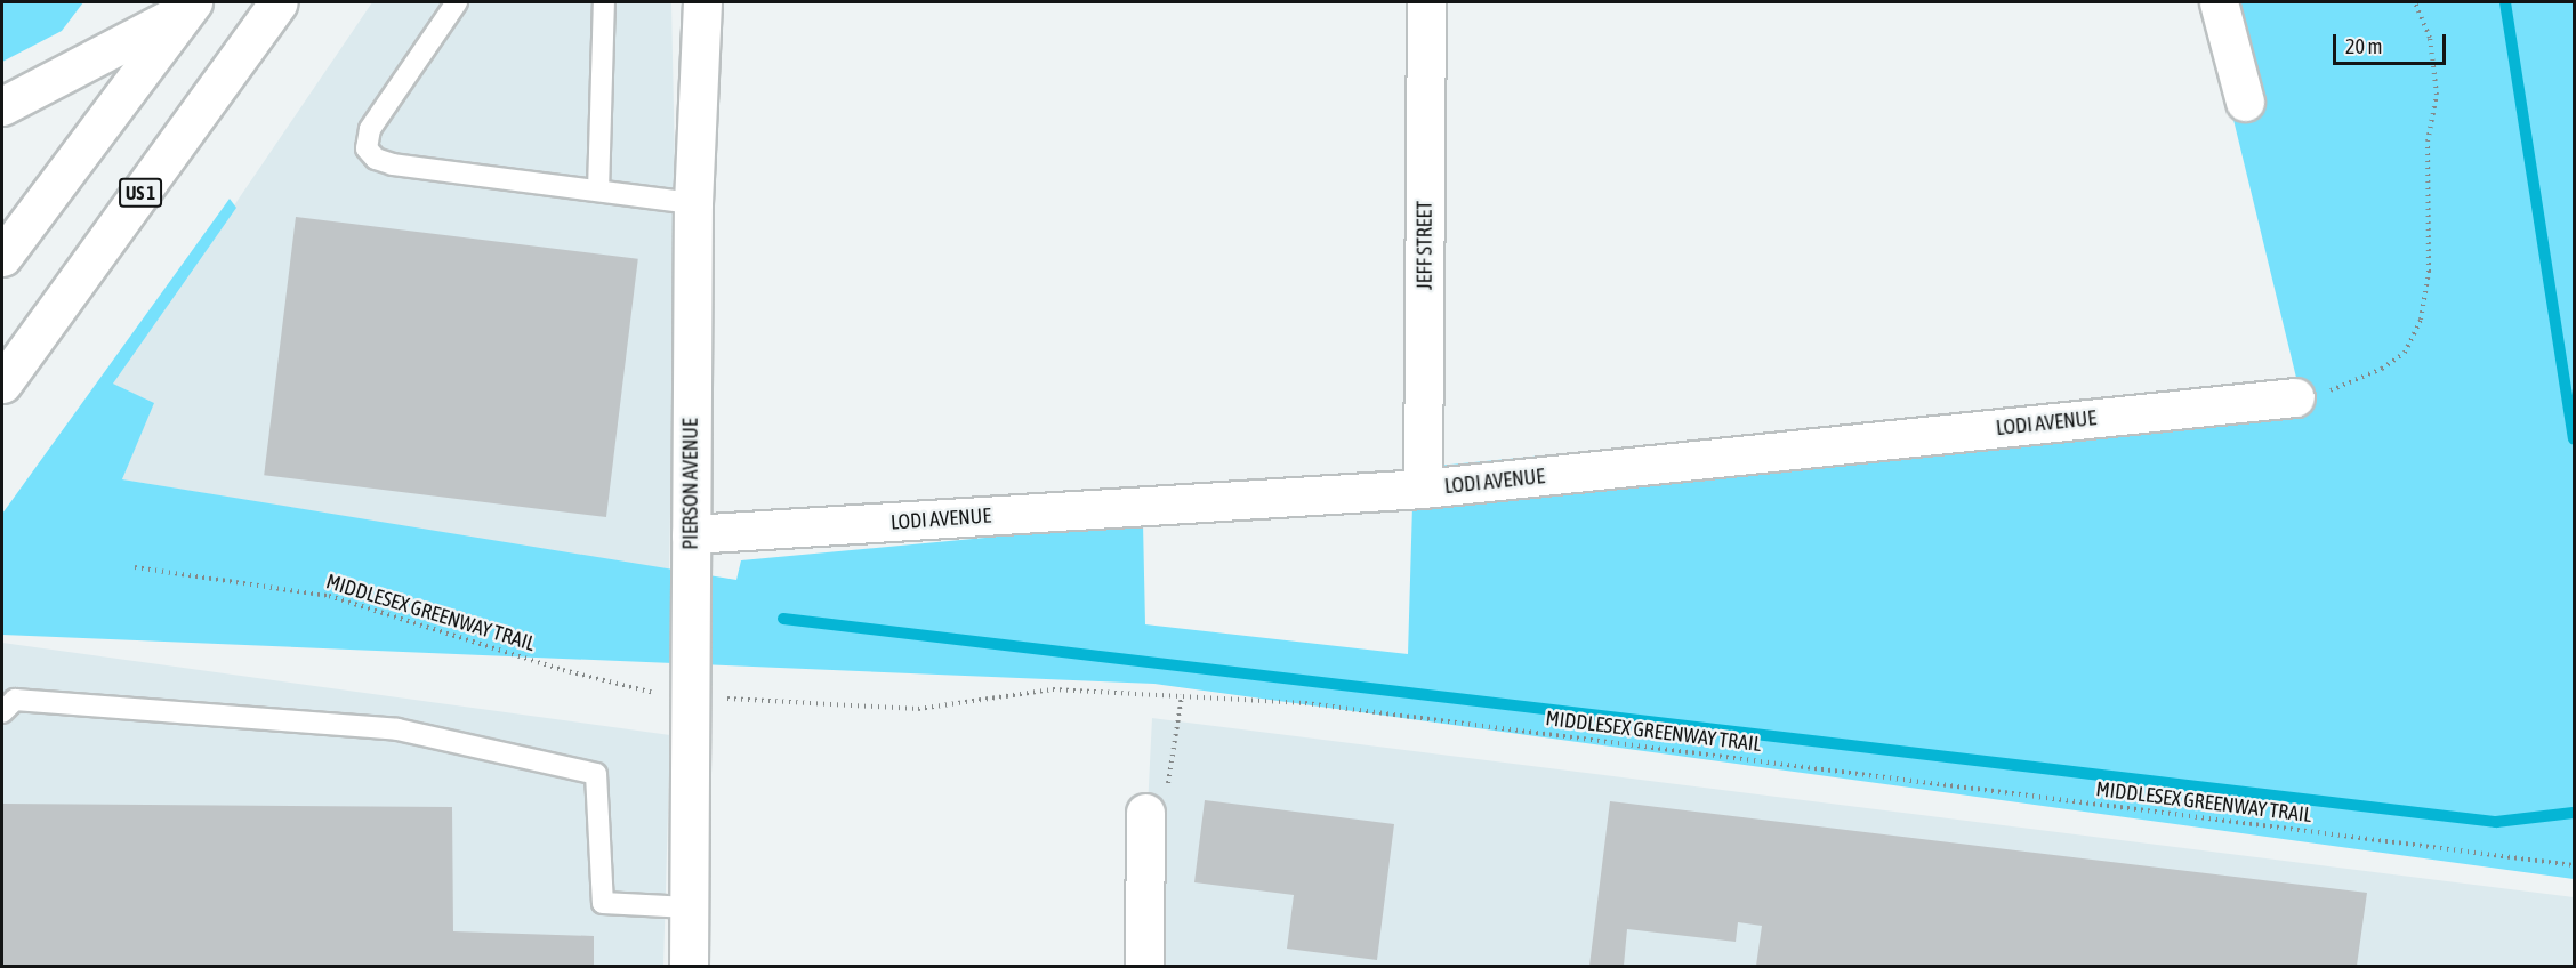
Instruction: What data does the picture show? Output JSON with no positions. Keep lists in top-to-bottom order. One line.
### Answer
{"streets":{"main road":["US 1","JEFF STREET","LODI AVENUE","PIERSON AVENUE"],"path":["MIDDLESEX GREENWAY TRAIL"]},"crossings":[["JEFF STREET","LODI AVENUE"],["LODI AVENUE","PIERSON AVENUE"]],"scale_bar":"20 m"}
